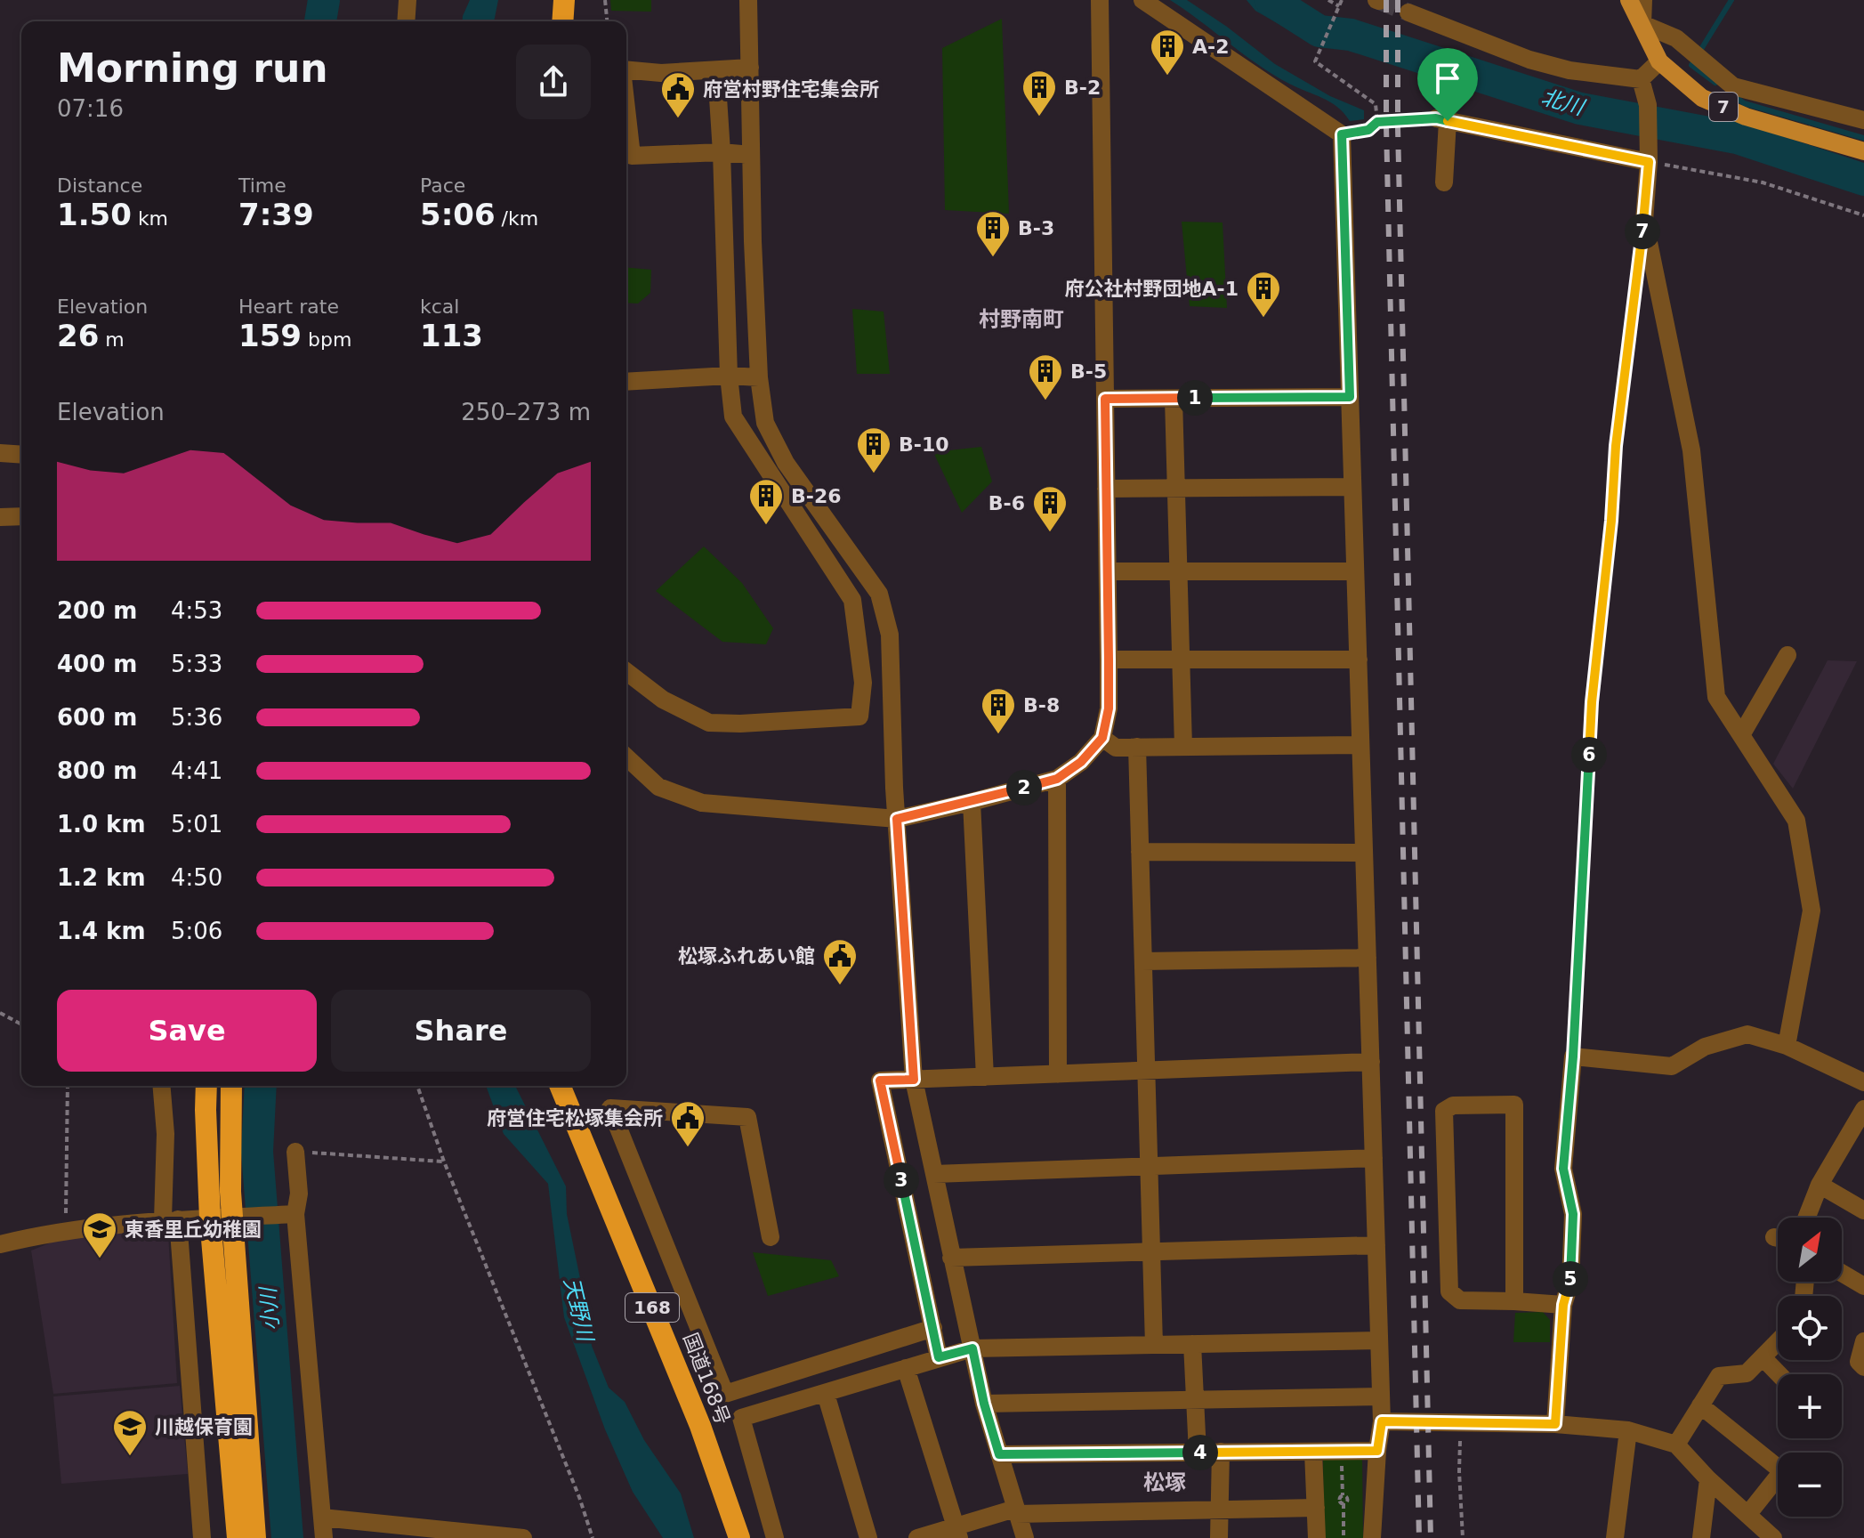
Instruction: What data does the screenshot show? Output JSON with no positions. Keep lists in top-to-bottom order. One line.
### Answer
{"streets":{"highway":["168","国道168号"],"main road":["7"]},"districts":["村野南町","松塚"],"water":["北川","小川","天野川"],"places":{"building":["A-2","B-2","B-3","府公社村野団地A-1","B-5","B-10","B-26","B-6","B-8"],"public building":["府営村野住宅集会所","松塚ふれあい館","府営住宅松塚集会所"],"school or university":["東香里丘幼稚園","川越保育園"]},"north":"top right","page":{"heading":["Morning run","07:16"],"stats":[["Distance","1.50 km"],["Time","7:39"],["Pace","5:06 /km"],["Elevation","26 m"],["Heart rate","159 bpm"],["kcal","113"]],"pins":["7","1","6","2","3","5","4"],"chart":["Elevation","250–273 m"],"list":[{"name":"200 m","note":"4:53"},{"name":"400 m","note":"5:33"},{"name":"600 m","note":"5:36"},{"name":"800 m","note":"4:41"},{"name":"1.0 km","note":"5:01"},{"name":"1.2 km","note":"4:50"},{"name":"1.4 km","note":"5:06"}],"buttons":["Save","Share"],"map_buttons":["+","−"]}}
